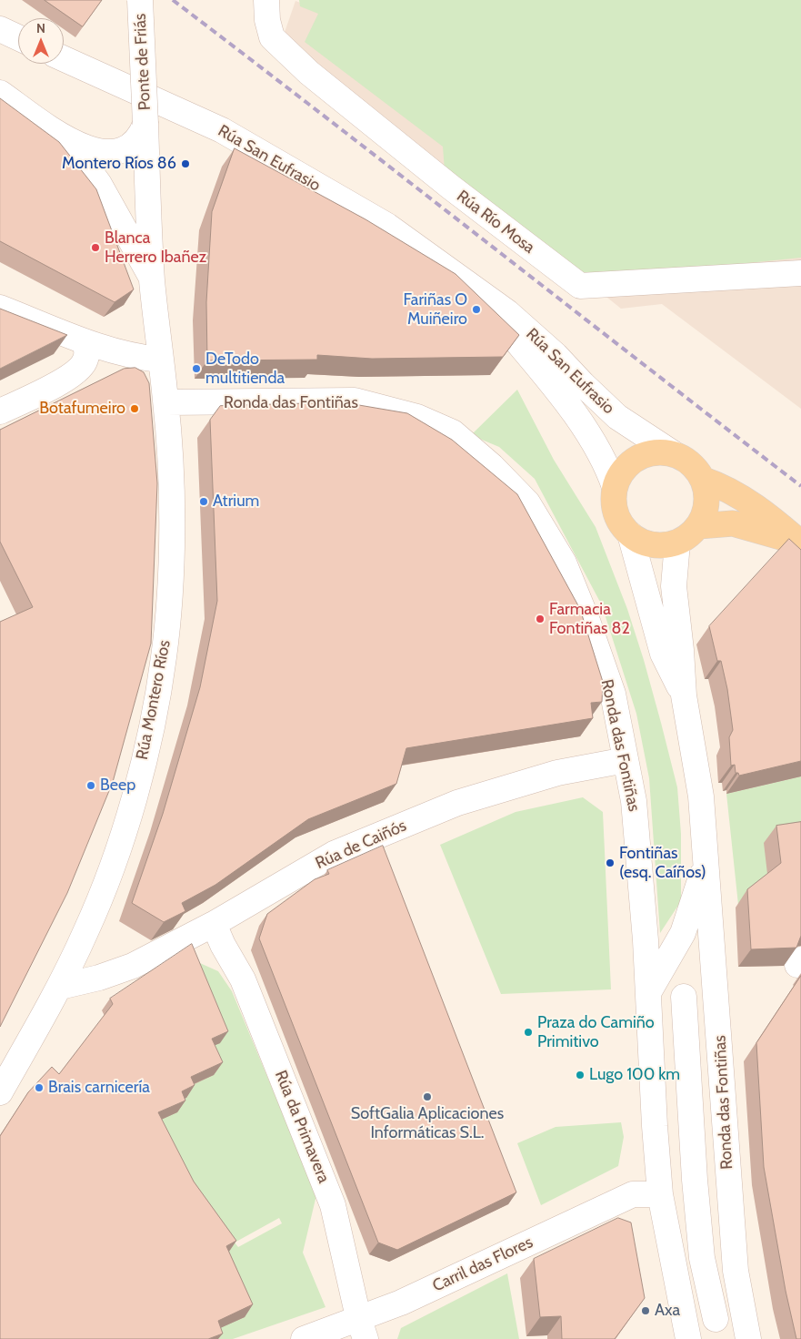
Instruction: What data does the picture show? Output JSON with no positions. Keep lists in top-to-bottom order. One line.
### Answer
{"streets":{"street":["Ponte de Friás","Rúa San Eufrasio","Rúa Río Mosa","Ronda das Fontiñas","Rúa Montero Ríos","Rúa de Caiñós","Rúa da Primavera","Carril das Flores"]},"crossings":[["Ponte de Friás","Rúa Montero Ríos"],["Rúa San Eufrasio","Ronda das Fontiñas"],["Ronda das Fontiñas","Rúa Montero Ríos"],["Ronda das Fontiñas","Rúa de Caiñós"],["Ronda das Fontiñas","Carril das Flores"],["Rúa Montero Ríos","Rúa de Caiñós"],["Rúa de Caiñós","Rúa da Primavera"],["Rúa da Primavera","Carril das Flores"]],"places":["Montero Ríos 86","Blanca Herrero Ibañez","Fariñas O Muiñeiro","DeTodo multitienda","Botafumeiro","Atrium","Farmacia Fontiñas 82","Beep","Fontiñas (esq. Caíños)","Praza do Camiño Primitivo","Lugo 100 km","Brais carnicería","SoftGalia Aplicaciones Informáticas S.L.","Axa"],"north":"top"}
